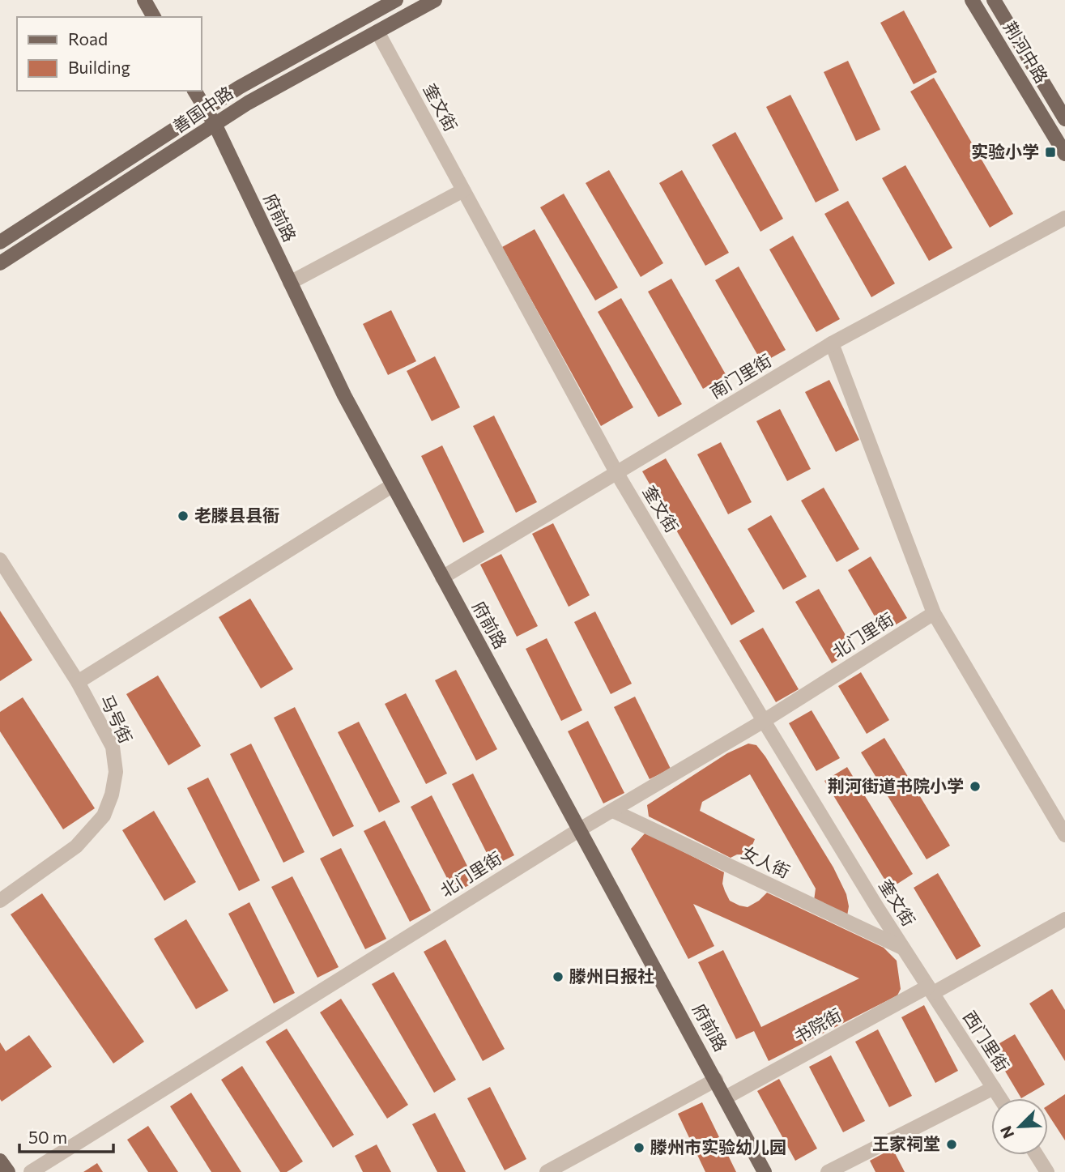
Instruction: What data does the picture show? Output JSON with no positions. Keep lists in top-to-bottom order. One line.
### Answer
{"streets":{"main road":["荆河中路","善国中路","府前路"],"street":["奎文街","南门里街","北门里街","马号街","女人街","书院街","西门里街"]},"crossings":[["奎文街","善国中路"],["奎文街","南门里街"],["奎文街","北门里街"],["奎文街","女人街"],["奎文街","书院街"],["奎文街","西门里街"],["善国中路","府前路"],["府前路","南门里街"],["府前路","北门里街"],["府前路","书院街"],["北门里街","女人街"],["书院街","西门里街"]],"places":{"transit":["实验小学"],"other":["老滕县县衙","荆河街道书院小学","滕州日报社","王家祠堂","滕州市实验幼儿园"]},"legend":["Road","Building"],"scale_bar":"50 m","north":"bottom left"}
